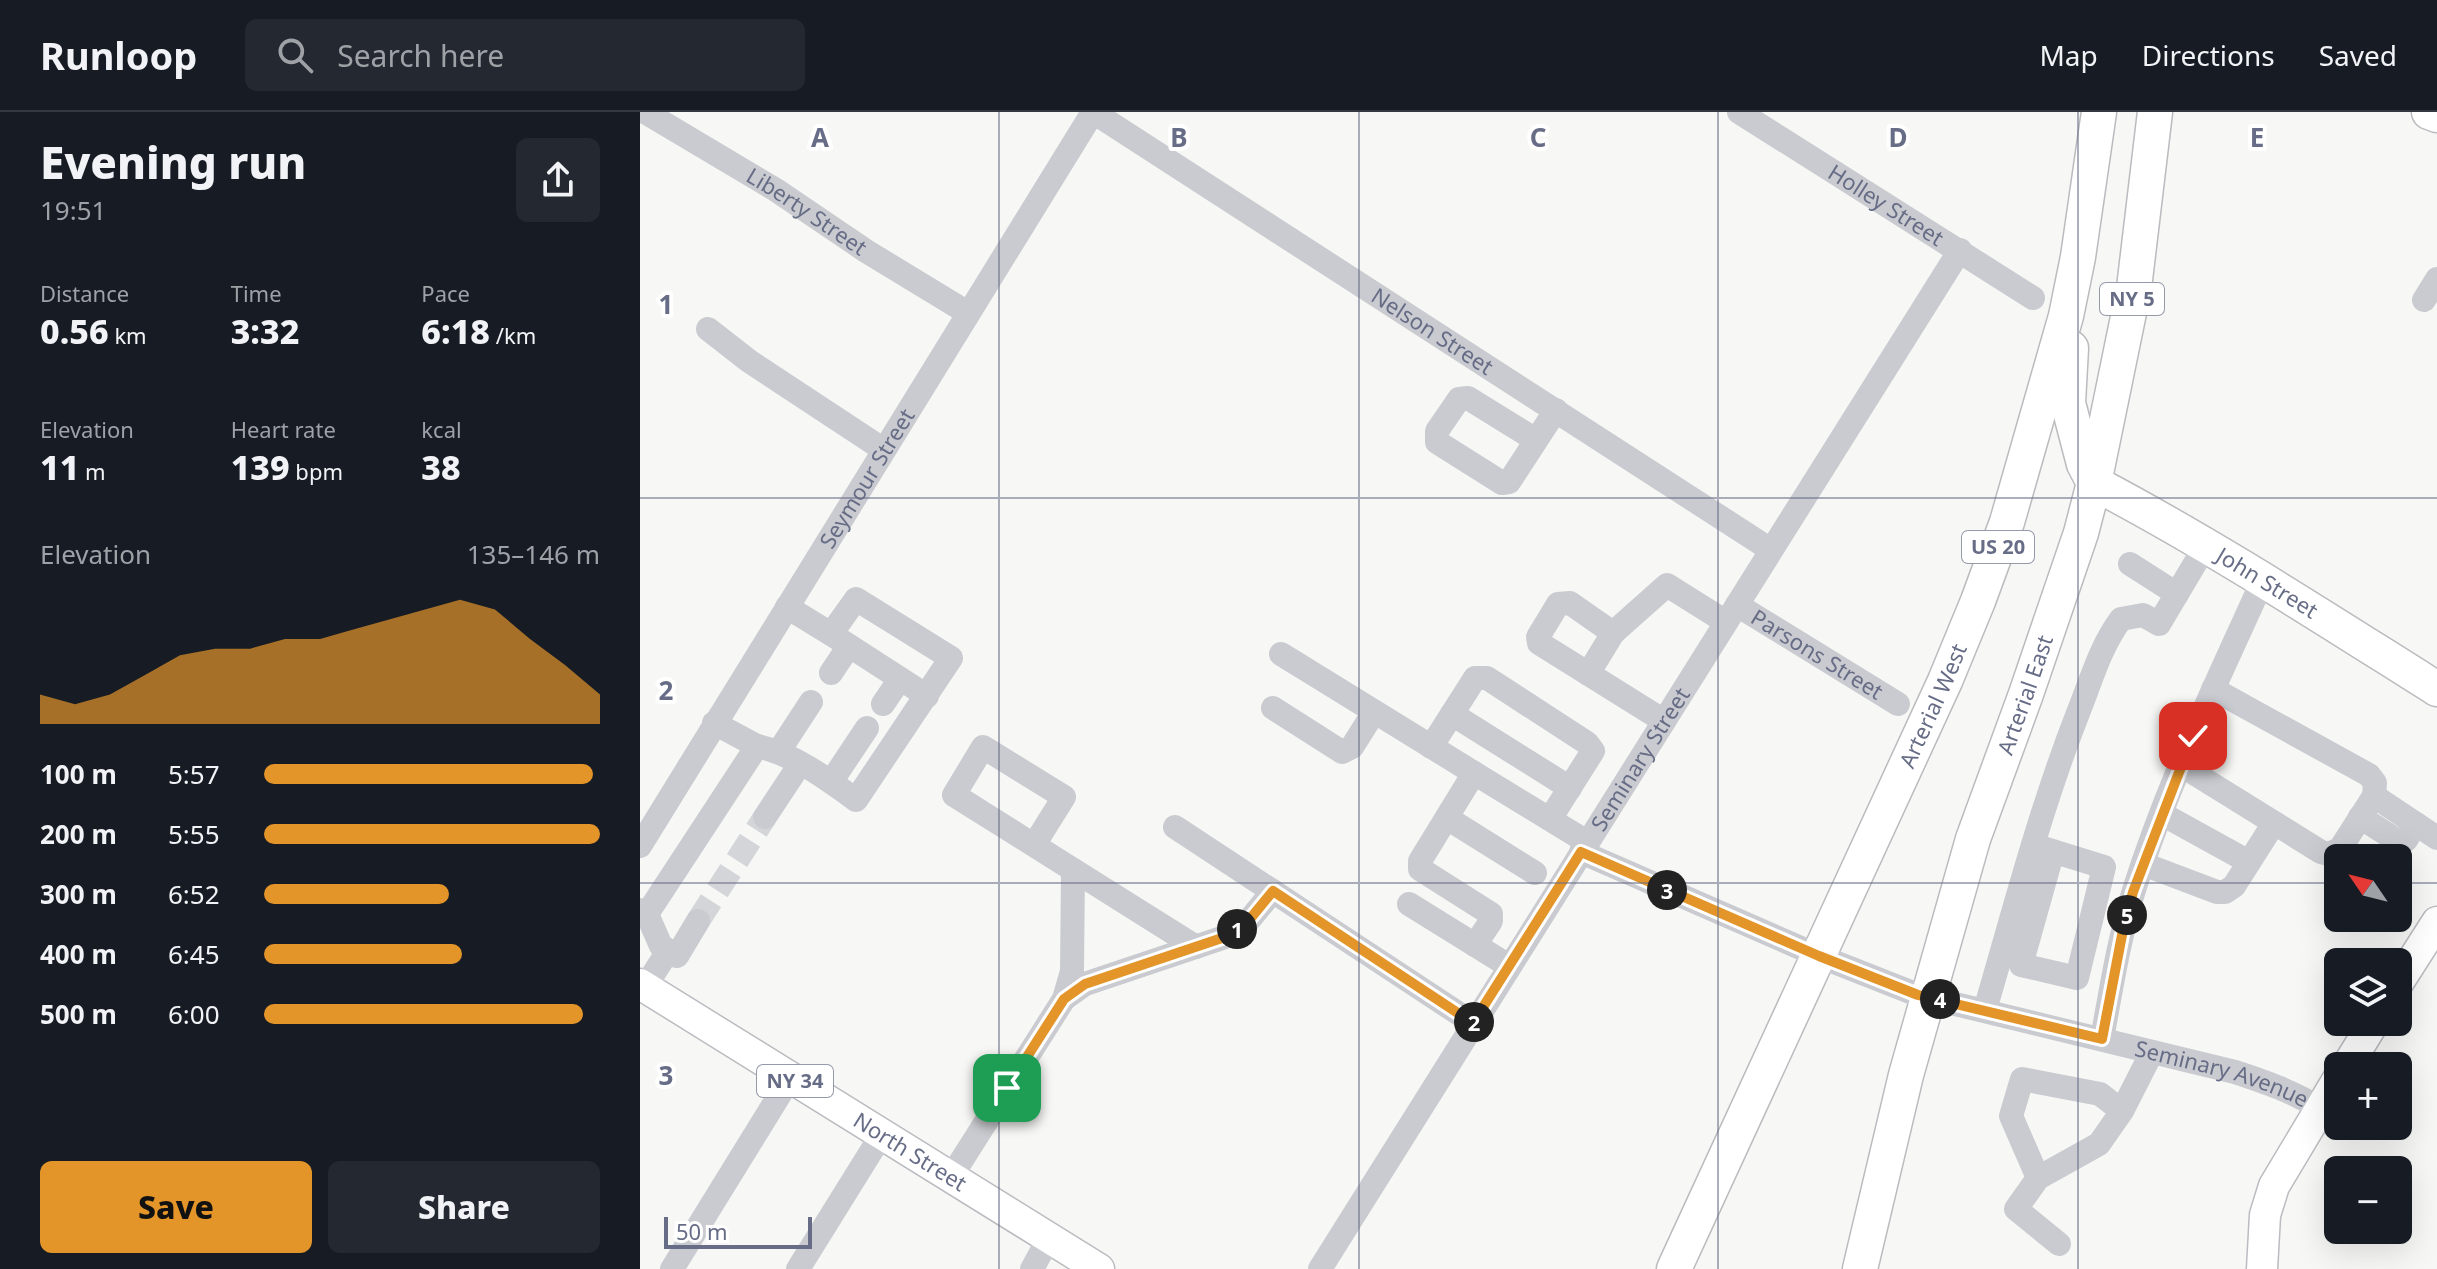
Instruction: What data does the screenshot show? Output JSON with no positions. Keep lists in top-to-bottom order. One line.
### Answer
{"streets":{"highway":["NY 5","US 20","John Street","Arterial East","Arterial West"],"main road":["NY 34","North Street"],"street":["Holley Street","Liberty Street","Nelson Street","Seymour Street","Parsons Street","Seminary Street","Seminary Avenue"]},"crossings":[["Holley Street","Seminary Street"],["Liberty Street","Seymour Street"],["Nelson Street","Seymour Street"],["Nelson Street","Seminary Street"],["John Street","Arterial East"],["Parsons Street","Seminary Street"],["Arterial East","Seminary Avenue"],["Arterial West","Seminary Avenue"],["Seminary Street","Seminary Avenue"]],"scale_bar":"50 m","north":"top left","page":{"header":"Runloop","search":"Search here","nav":["Map","Directions","Saved"],"heading":["Evening run","19:51"],"stats":[["Distance","0.56 km"],["Time","3:32"],["Pace","6:18 /km"],["Elevation","11 m"],["Heart rate","139 bpm"],["kcal","38"]],"chart":["Elevation","135–146 m"],"list":[{"name":"100 m","note":"5:57"},{"name":"200 m","note":"5:55"},{"name":"300 m","note":"6:52"},{"name":"400 m","note":"6:45"},{"name":"500 m","note":"6:00"}],"map_buttons":["+","−"],"pins":["3","5","1","4","2"],"buttons":["Save","Share"],"scale":"50 m"},"grid":{"columns":["A","B","C","D","E"],"rows":["1","2","3"]}}
